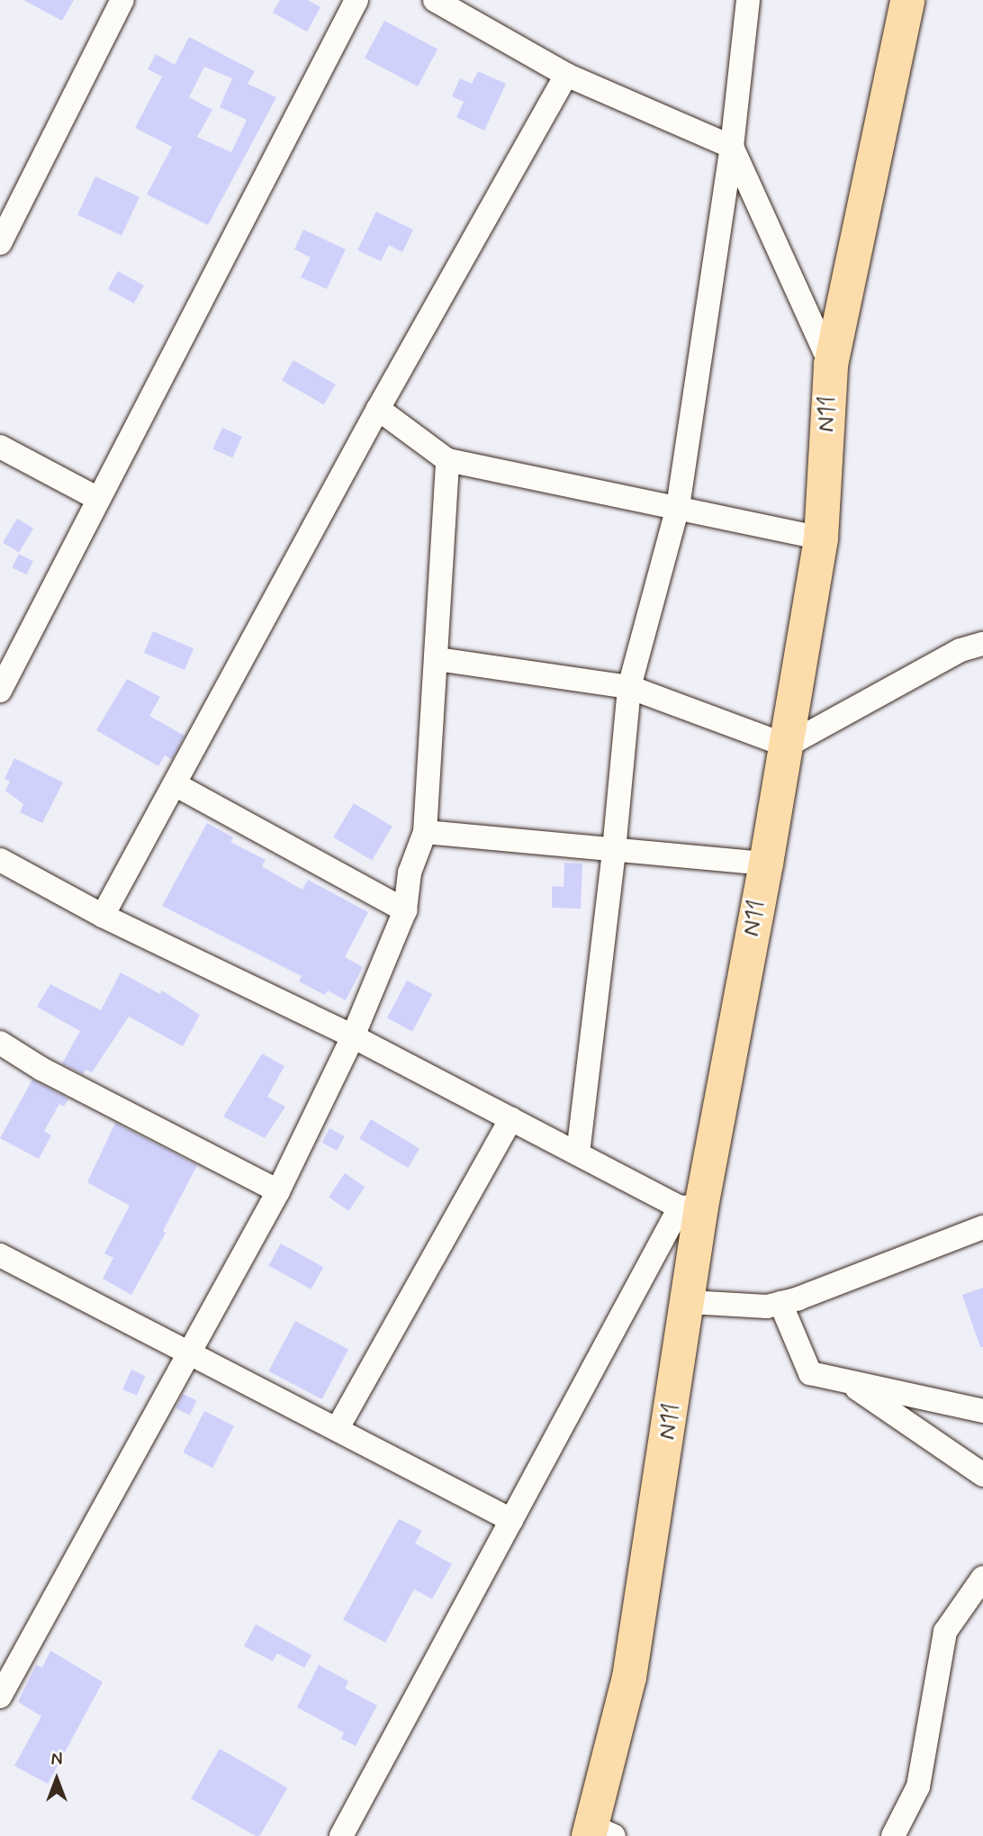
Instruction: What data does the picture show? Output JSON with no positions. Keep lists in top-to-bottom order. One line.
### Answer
{"streets":{"main road":["N11"]},"north":"top"}
